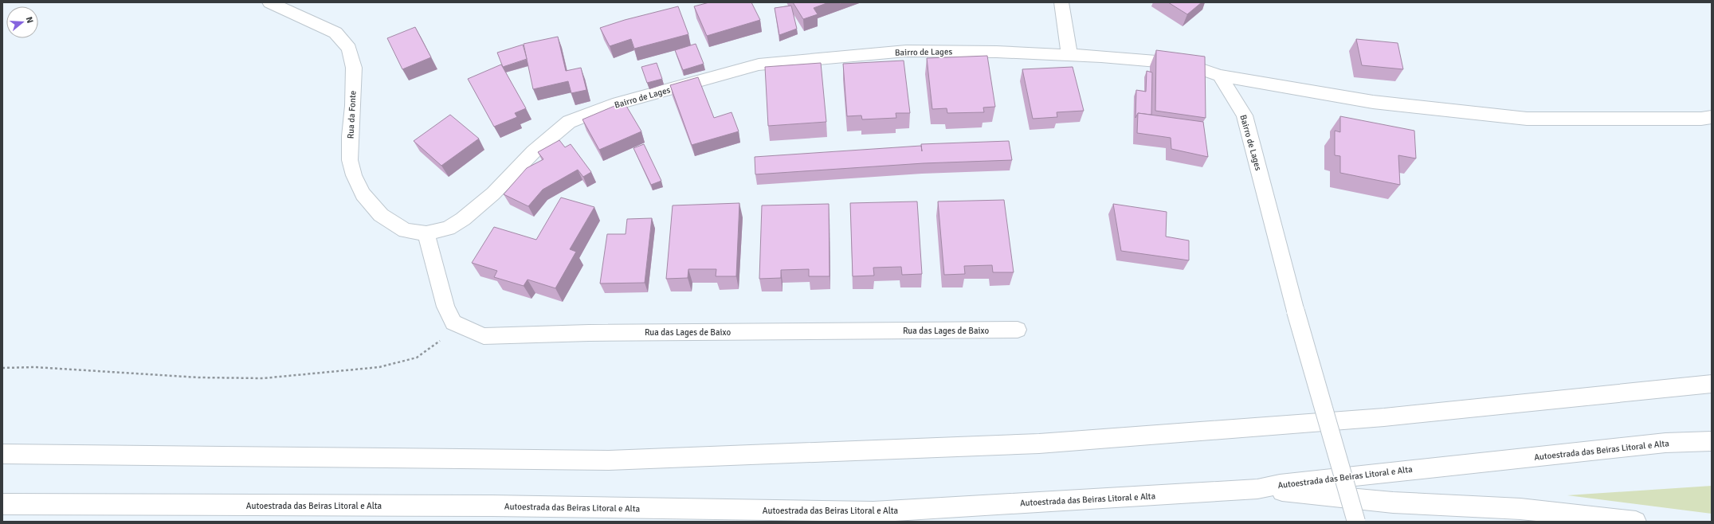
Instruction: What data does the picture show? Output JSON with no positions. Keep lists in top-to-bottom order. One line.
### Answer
{"streets":{"main road":["Bairro de Lages","Rua da Fonte","Rua das Lages de Baixo","Autoestrada das Beiras Litoral e Alta"]},"crossings":[["Bairro de Lages","Rua da Fonte"],["Bairro de Lages","Rua das Lages de Baixo"],["Rua da Fonte","Rua das Lages de Baixo"]],"north":"right"}
